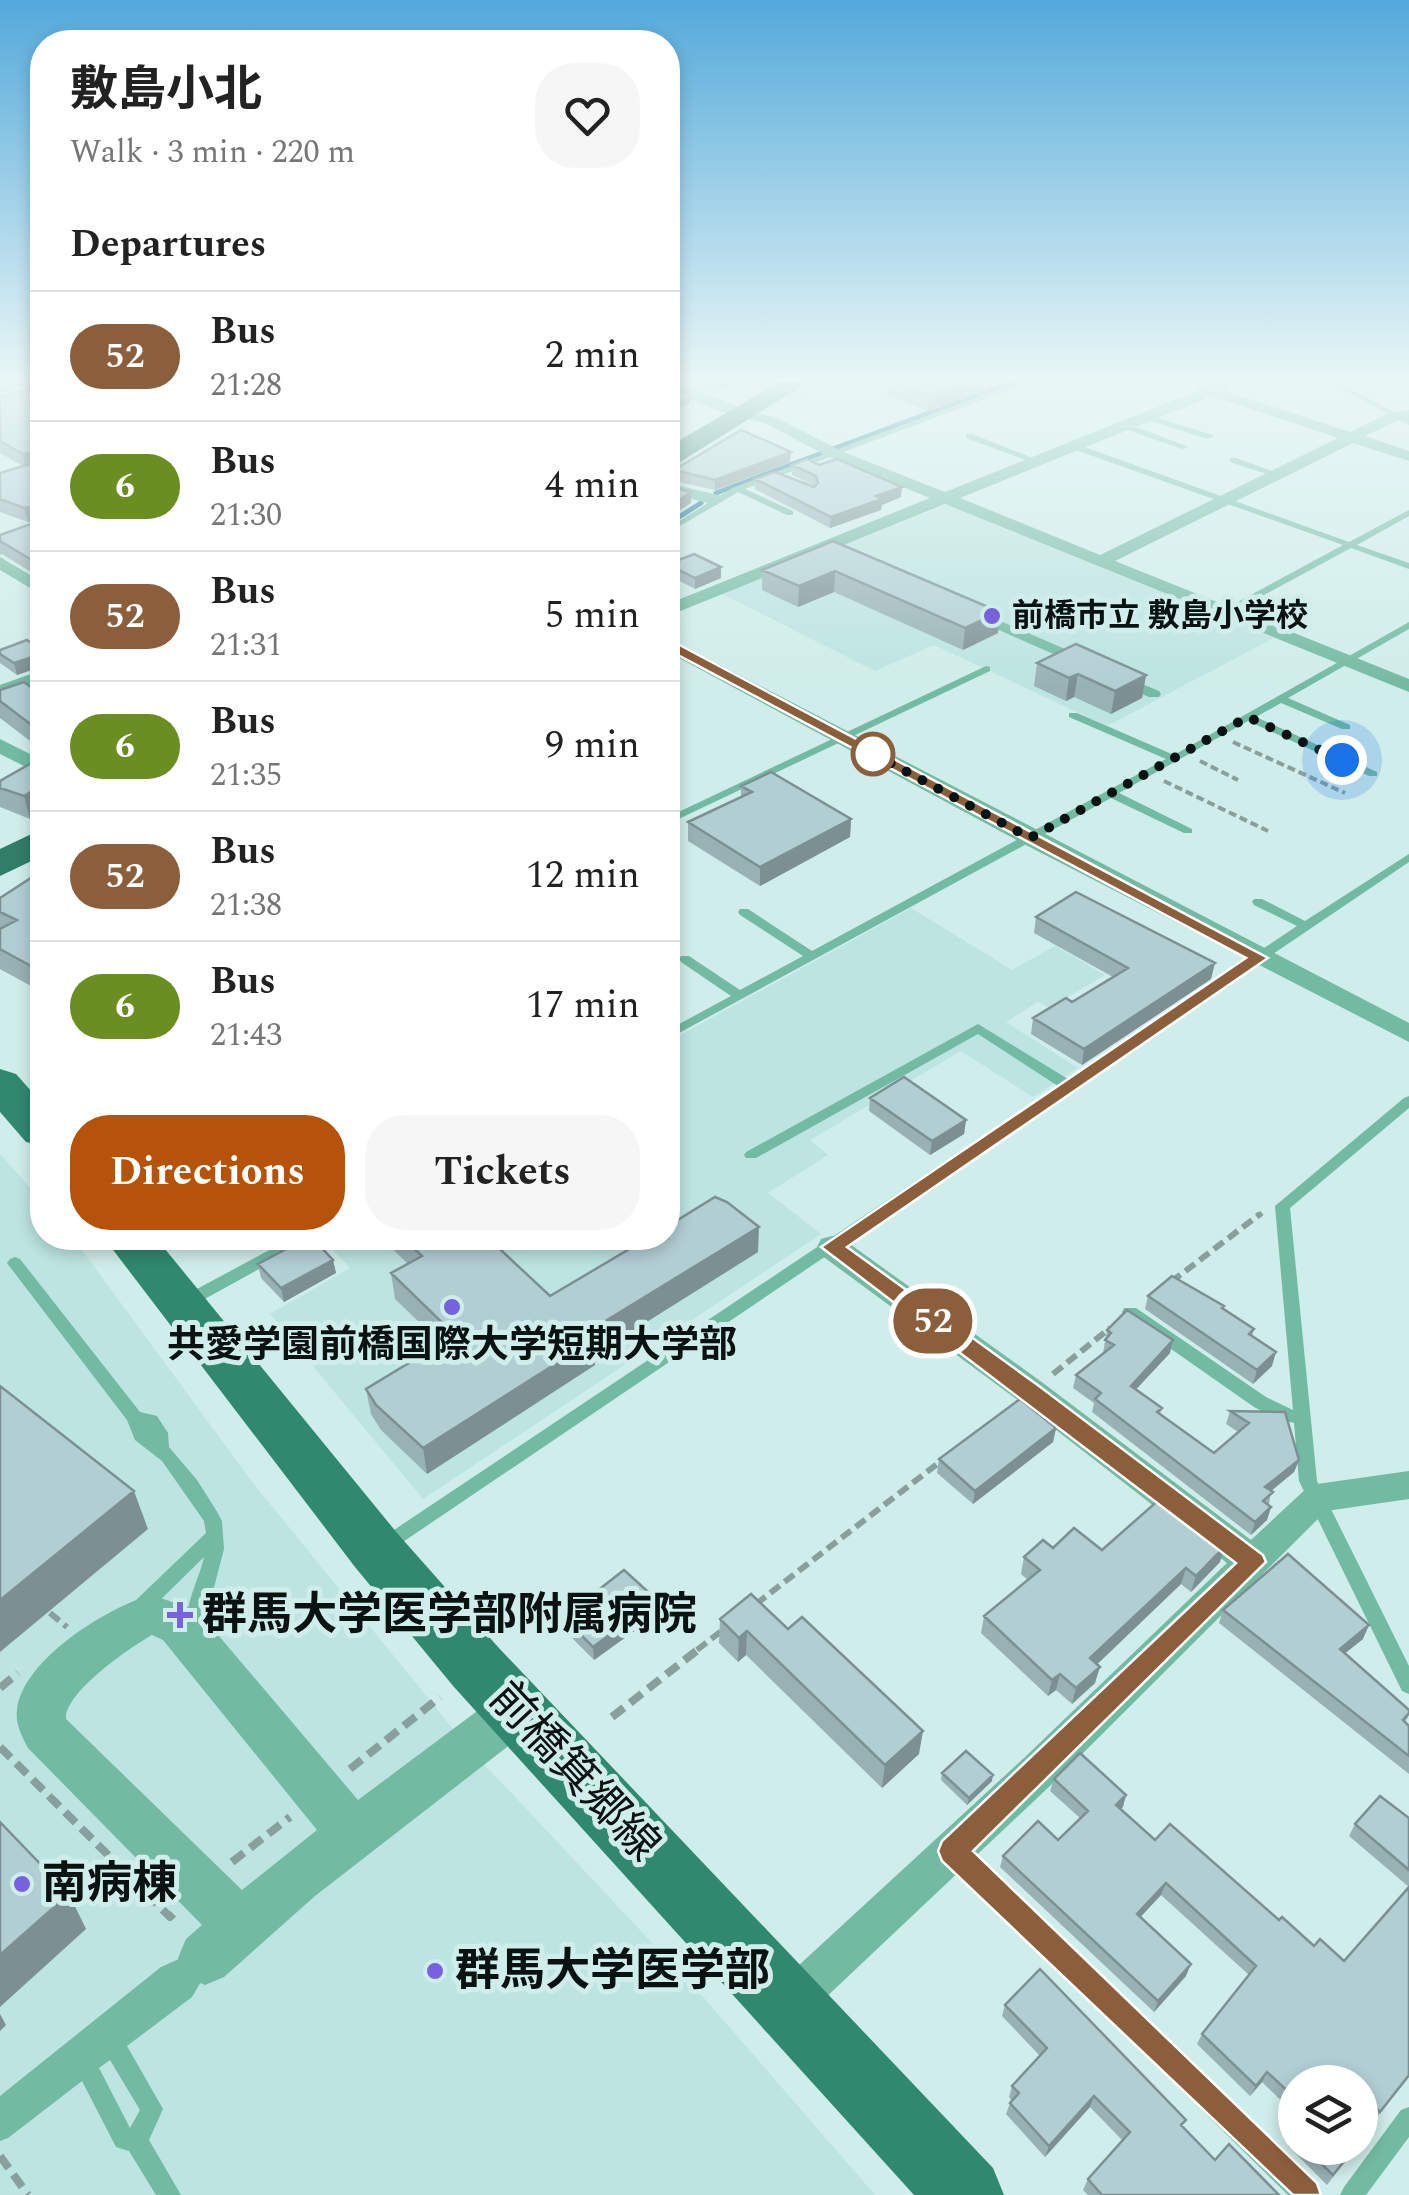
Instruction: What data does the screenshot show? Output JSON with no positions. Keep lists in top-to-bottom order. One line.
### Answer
{"streets":{"main road":["前橋箕郷線"]},"places":{"other":["前橋市立 敷島小学校","共愛学園前橋国際大学短期大学部","南病棟","群馬大学医学部"],"health":["群馬大学医学部附属病院"]},"lines":["bus line 52"],"page":{"on_map":"52","heading":[["敷島小北","Walk · 3 min · 220 m"],"Departures"],"list":[{"mark":"52","name":"Bus","note":"21:28","value":"2 min"},{"mark":"6","name":"Bus","note":"21:30","value":"4 min"},{"mark":"52","name":"Bus","note":"21:31","value":"5 min"},{"mark":"6","name":"Bus","note":"21:35","value":"9 min"},{"mark":"52","name":"Bus","note":"21:38","value":"12 min"},{"mark":"6","name":"Bus","note":"21:43","value":"17 min"}],"buttons":["Directions","Tickets"]}}
